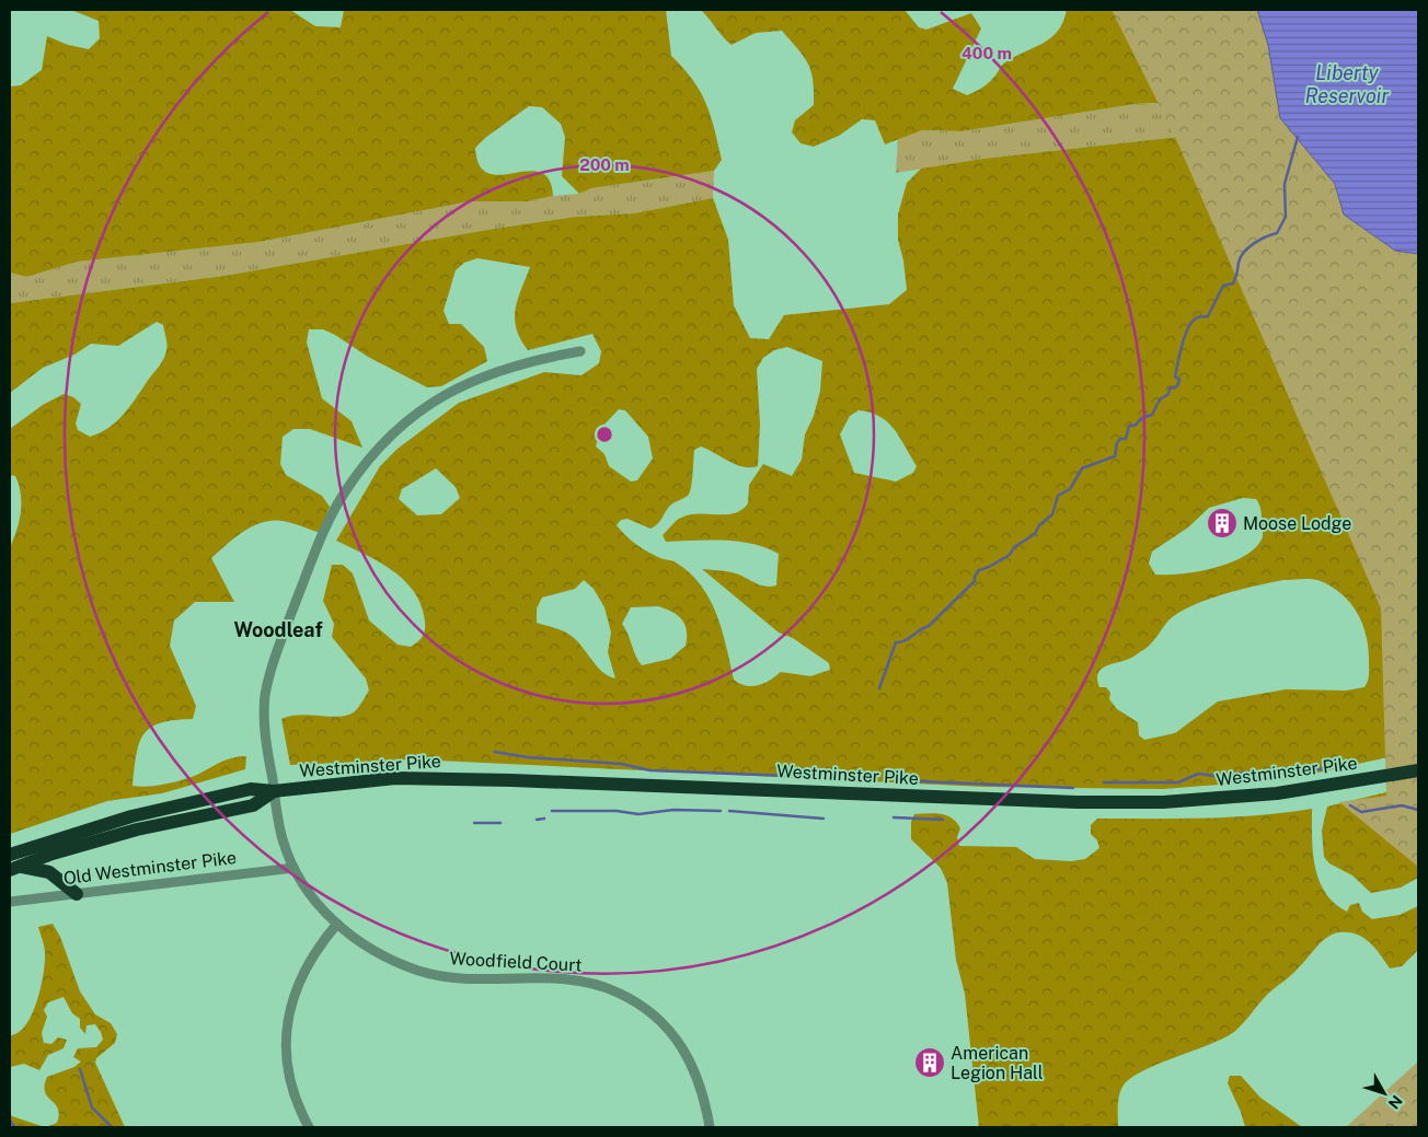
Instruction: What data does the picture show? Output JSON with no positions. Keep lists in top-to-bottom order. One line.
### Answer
{"streets":{"highway":["Westminster Pike"],"street":["Old Westminster Pike","Woodfield Court"]},"crossings":[["Westminster Pike","Woodfield Court"],["Old Westminster Pike","Woodfield Court"]],"districts":["Woodleaf"],"water":["Liberty Reservoir"],"places":{"building":["Moose Lodge","American Legion Hall"]},"north":"bottom right","rings":["400 m","200 m"]}
